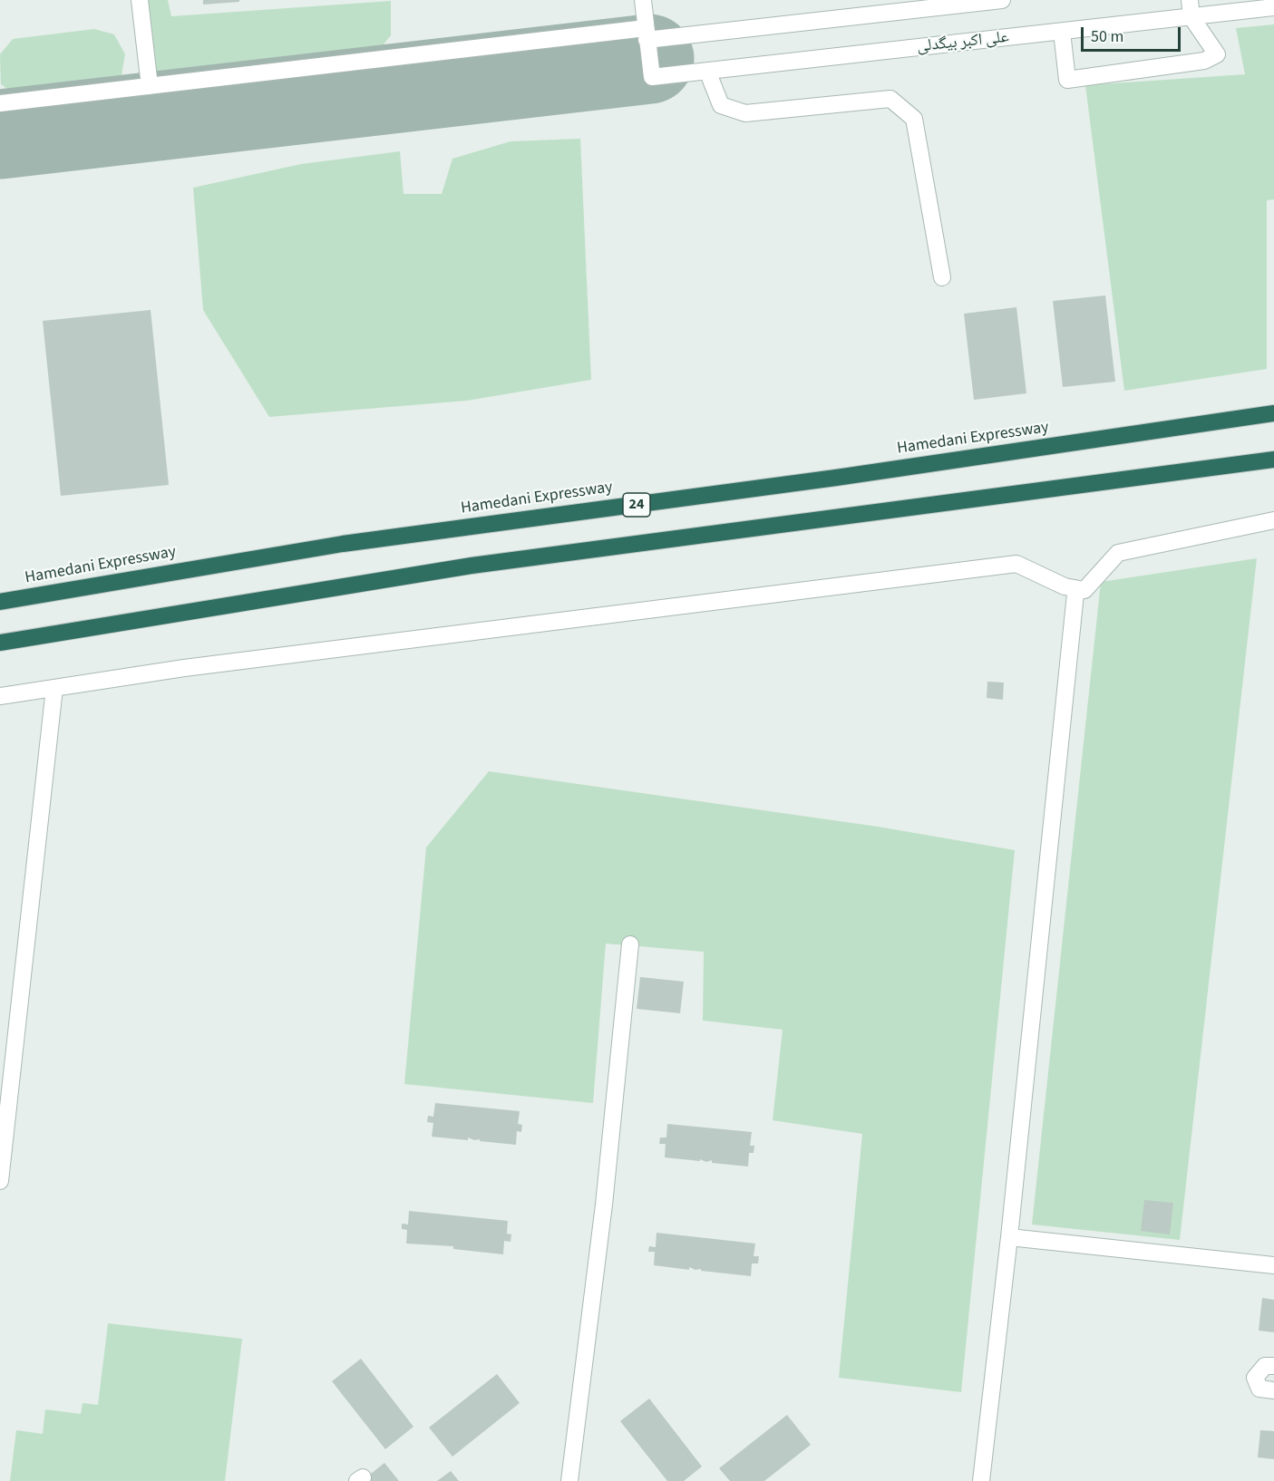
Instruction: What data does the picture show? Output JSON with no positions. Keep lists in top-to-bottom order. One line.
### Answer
{"streets":{"highway":["Hamedani Expressway","24"],"lane":["علی اکبر بیگدلی"]},"scale_bar":"50 m"}
